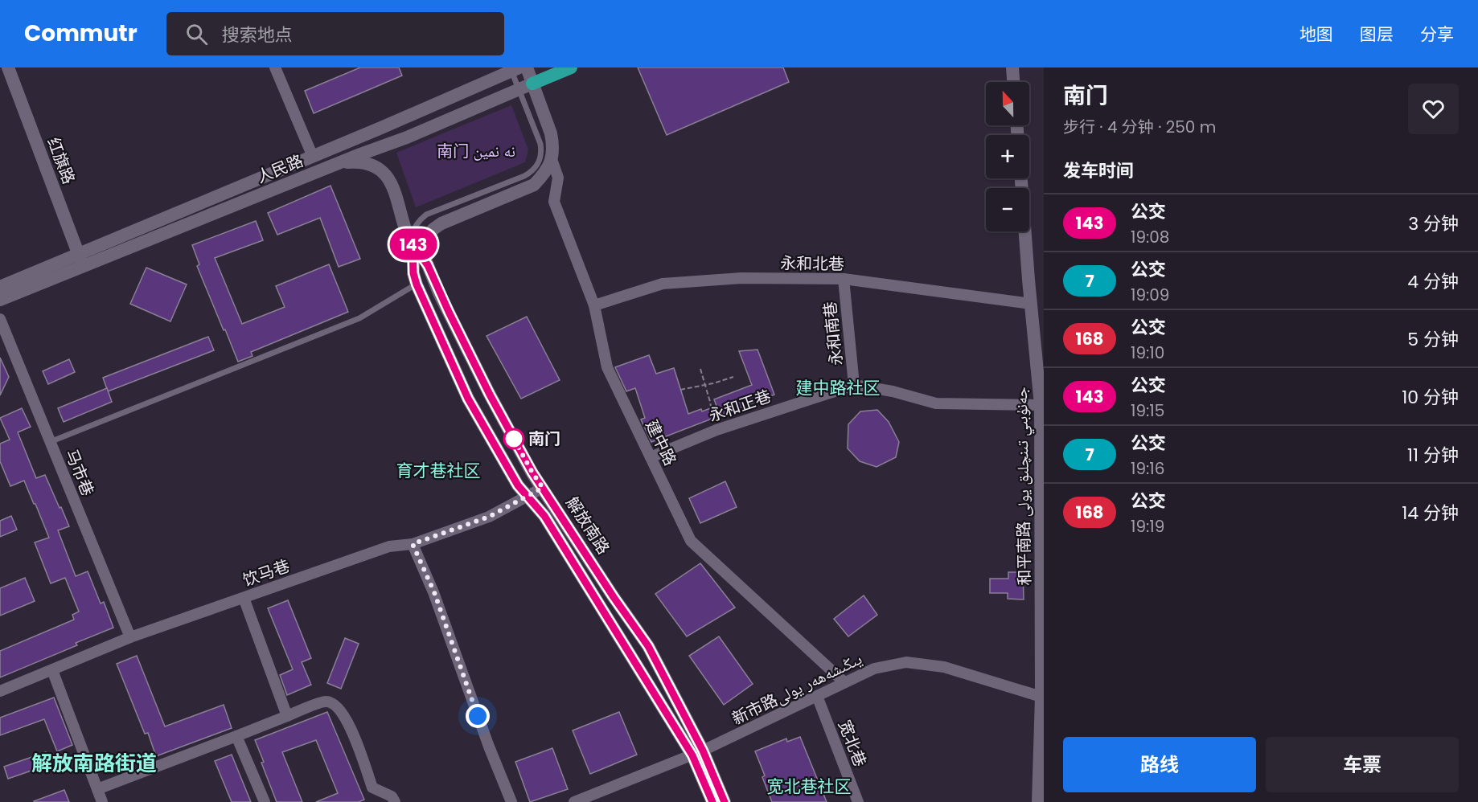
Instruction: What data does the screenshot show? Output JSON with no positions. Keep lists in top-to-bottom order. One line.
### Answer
{"streets":{"main road":["红旗路","人民路","和平南路 جەنۇبىي تىنچلىق يولى","解放南路"],"street":["永和北巷","永和南巷","永和正巷","建中路","马市巷","饮马巷","新市路يىڭىشەھەر يولى","宽北巷"]},"crossings":[["红旗路","人民路"],["人民路","解放南路"],["永和北巷","永和南巷"],["永和北巷","建中路"],["永和北巷","和平南路 جەنۇبىي تىنچلىق يولى"],["永和南巷","永和正巷"],["永和正巷","建中路"],["永和正巷","和平南路 جەنۇبىي تىنچلىق يولى"],["建中路","解放南路"],["建中路","新市路يىڭىشەھەر يولى"],["马市巷","饮马巷"],["和平南路 جەنۇبىي تىنچلىق يولى","新市路يىڭىشەھەر يولى"],["解放南路","饮马巷"],["解放南路","新市路يىڭىشەھەر يولى"],["新市路يىڭىشەھەر يولى","宽北巷"]],"districts":["建中路社区","育才巷社区","解放南路街道","宽北巷社区"],"parks":["南门 نە نمين"],"places":["南门"],"lines":["bus line 143"],"north":"top","page":{"header":"Commutr","search":"搜索地点","nav":["地图","图层","分享"],"on_map":"143","heading":[["南门","步行 · 4 分钟 · 250 m"],"发车时间"],"map_buttons":["+","−"],"list":[{"mark":"143","name":"公交","note":"19:08","value":"3 分钟"},{"mark":"7","name":"公交","note":"19:09","value":"4 分钟"},{"mark":"168","name":"公交","note":"19:10","value":"5 分钟"},{"mark":"143","name":"公交","note":"19:15","value":"10 分钟"},{"mark":"7","name":"公交","note":"19:16","value":"11 分钟"},{"mark":"168","name":"公交","note":"19:19","value":"14 分钟"}],"buttons":["路线","车票"]}}
